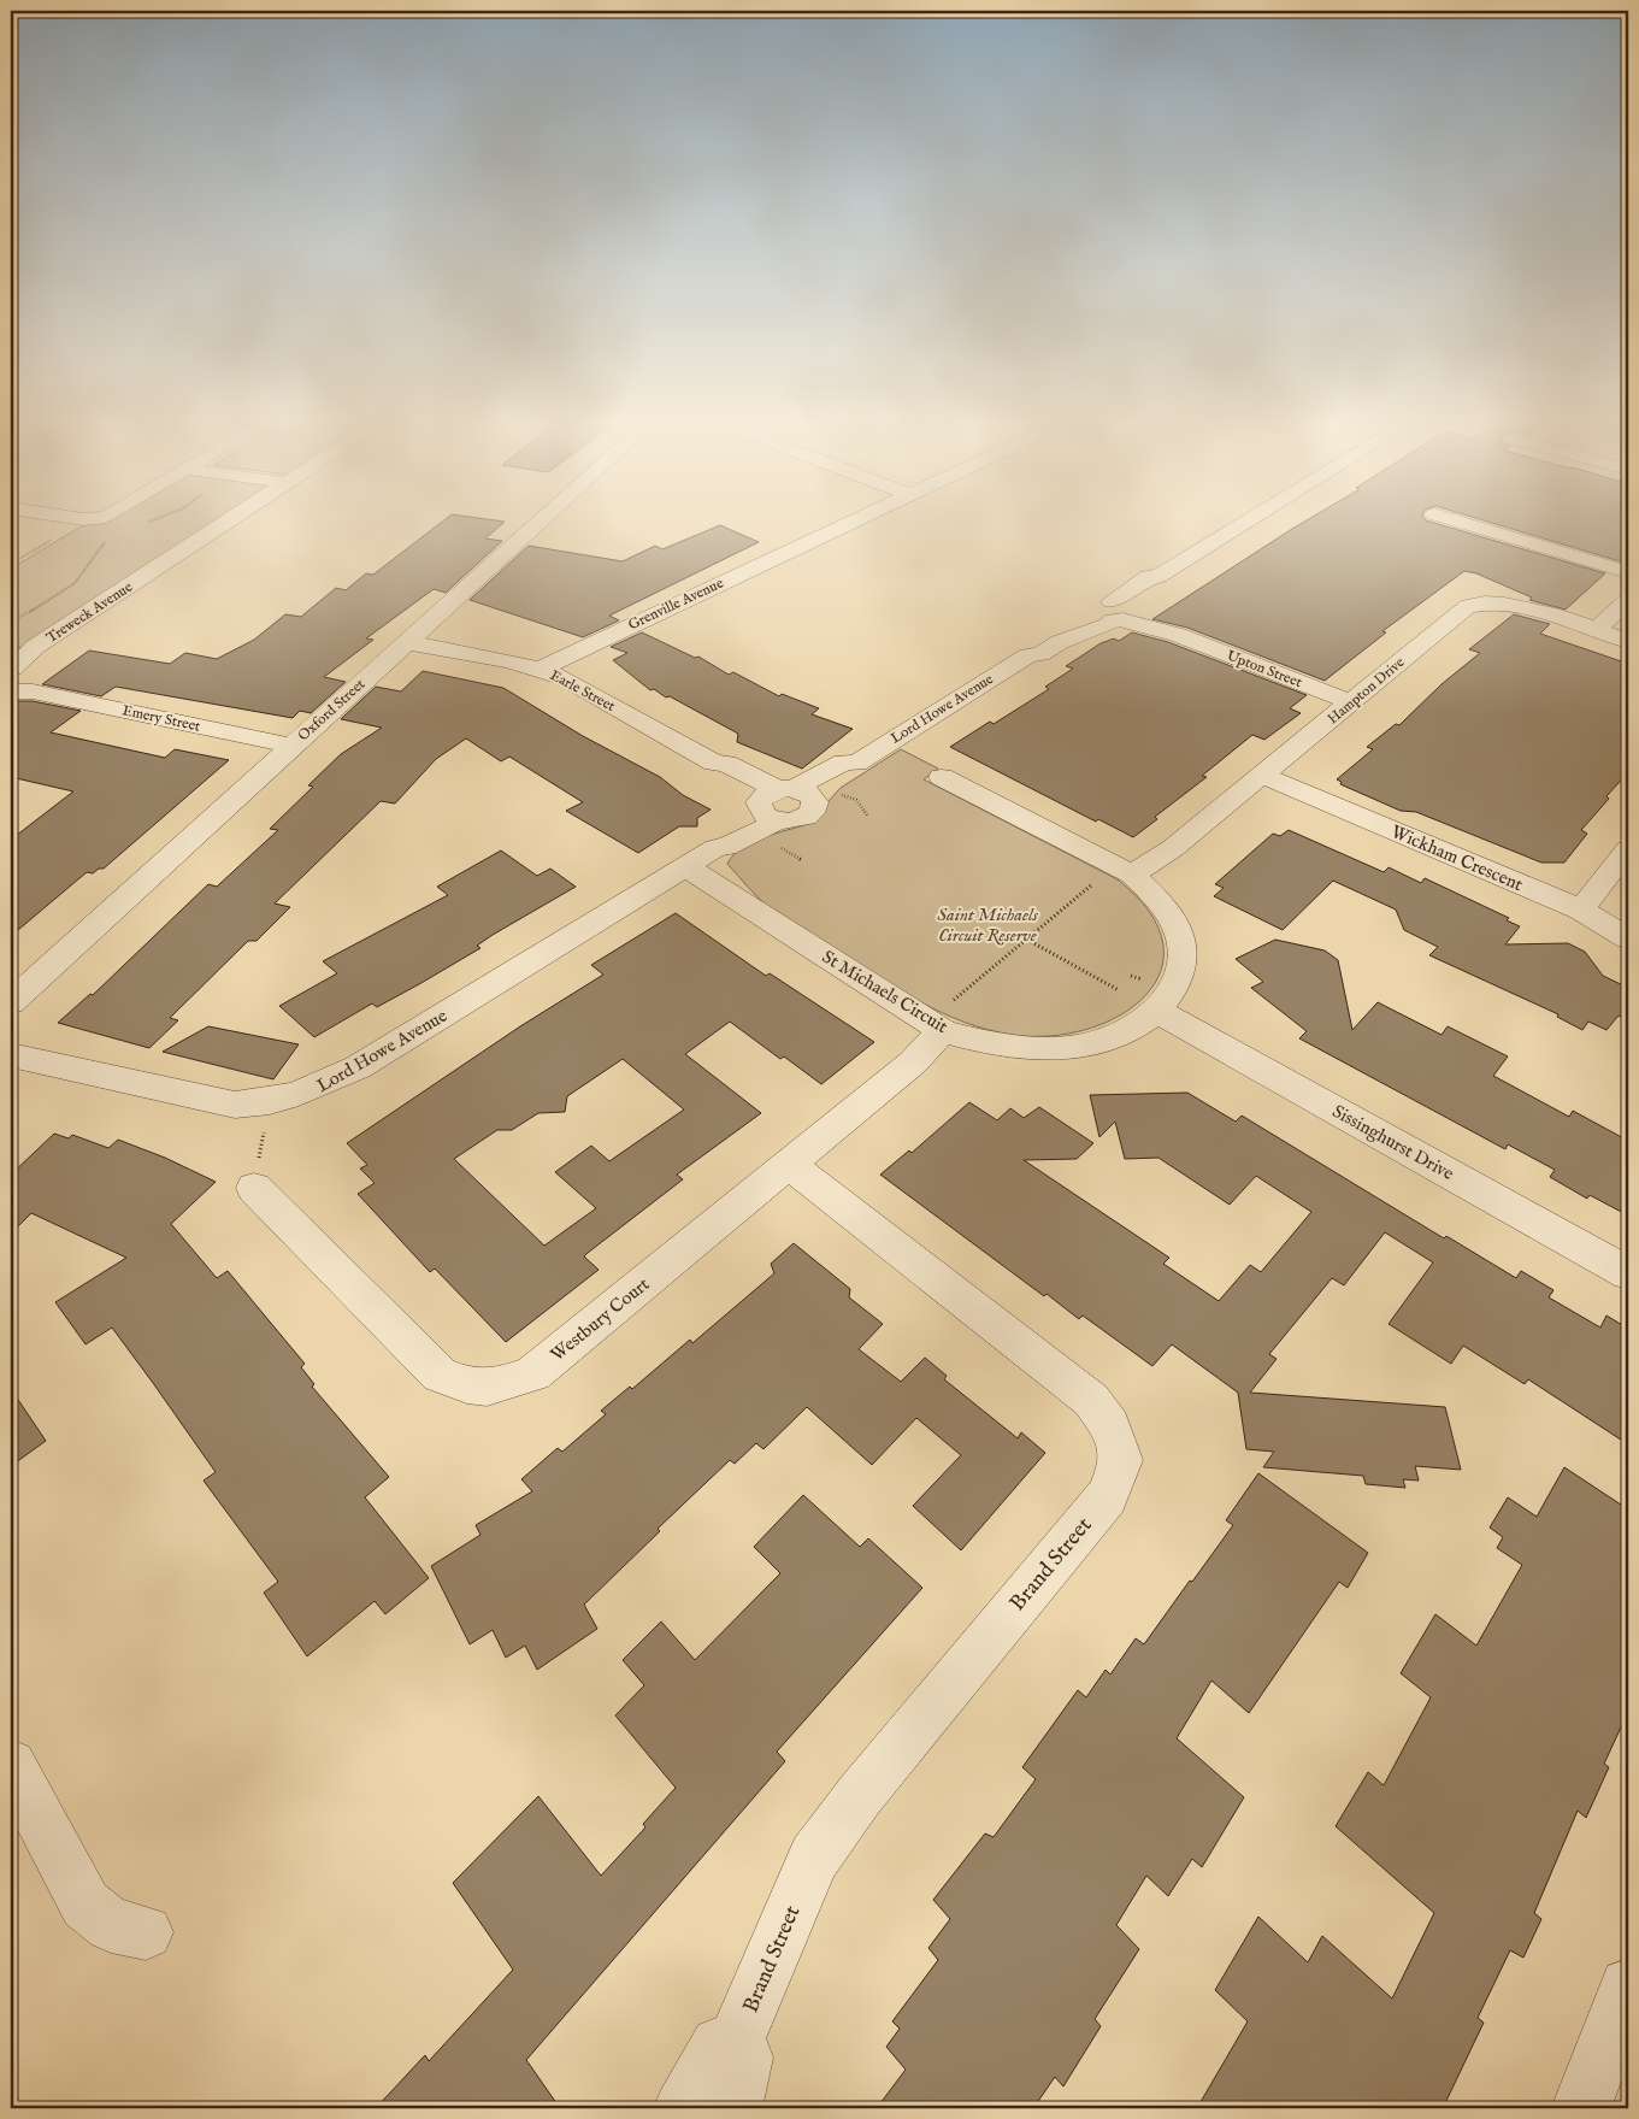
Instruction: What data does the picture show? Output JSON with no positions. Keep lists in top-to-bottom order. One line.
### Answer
{"streets":{"street":["Grenville Avenue","Treweck Avenue","Upton Street","Earle Street","Hampton Drive","Lord Howe Avenue","Oxford Street","Emery Street","Wickham Crescent","St Michaels Circuit","Sissinghurst Drive","Westbury Court","Brand Street"]},"crossings":[["Grenville Avenue","Earle Street"],["Treweck Avenue","Emery Street"],["Upton Street","Hampton Drive"],["Upton Street","Lord Howe Avenue"],["Earle Street","Lord Howe Avenue"],["Earle Street","Oxford Street"],["Hampton Drive","Wickham Crescent"],["Hampton Drive","St Michaels Circuit"],["Lord Howe Avenue","St Michaels Circuit"],["Oxford Street","Emery Street"],["St Michaels Circuit","Sissinghurst Drive"],["St Michaels Circuit","Westbury Court"],["Westbury Court","Brand Street"]],"parks":["Saint Michaels Circuit Reserve"]}
